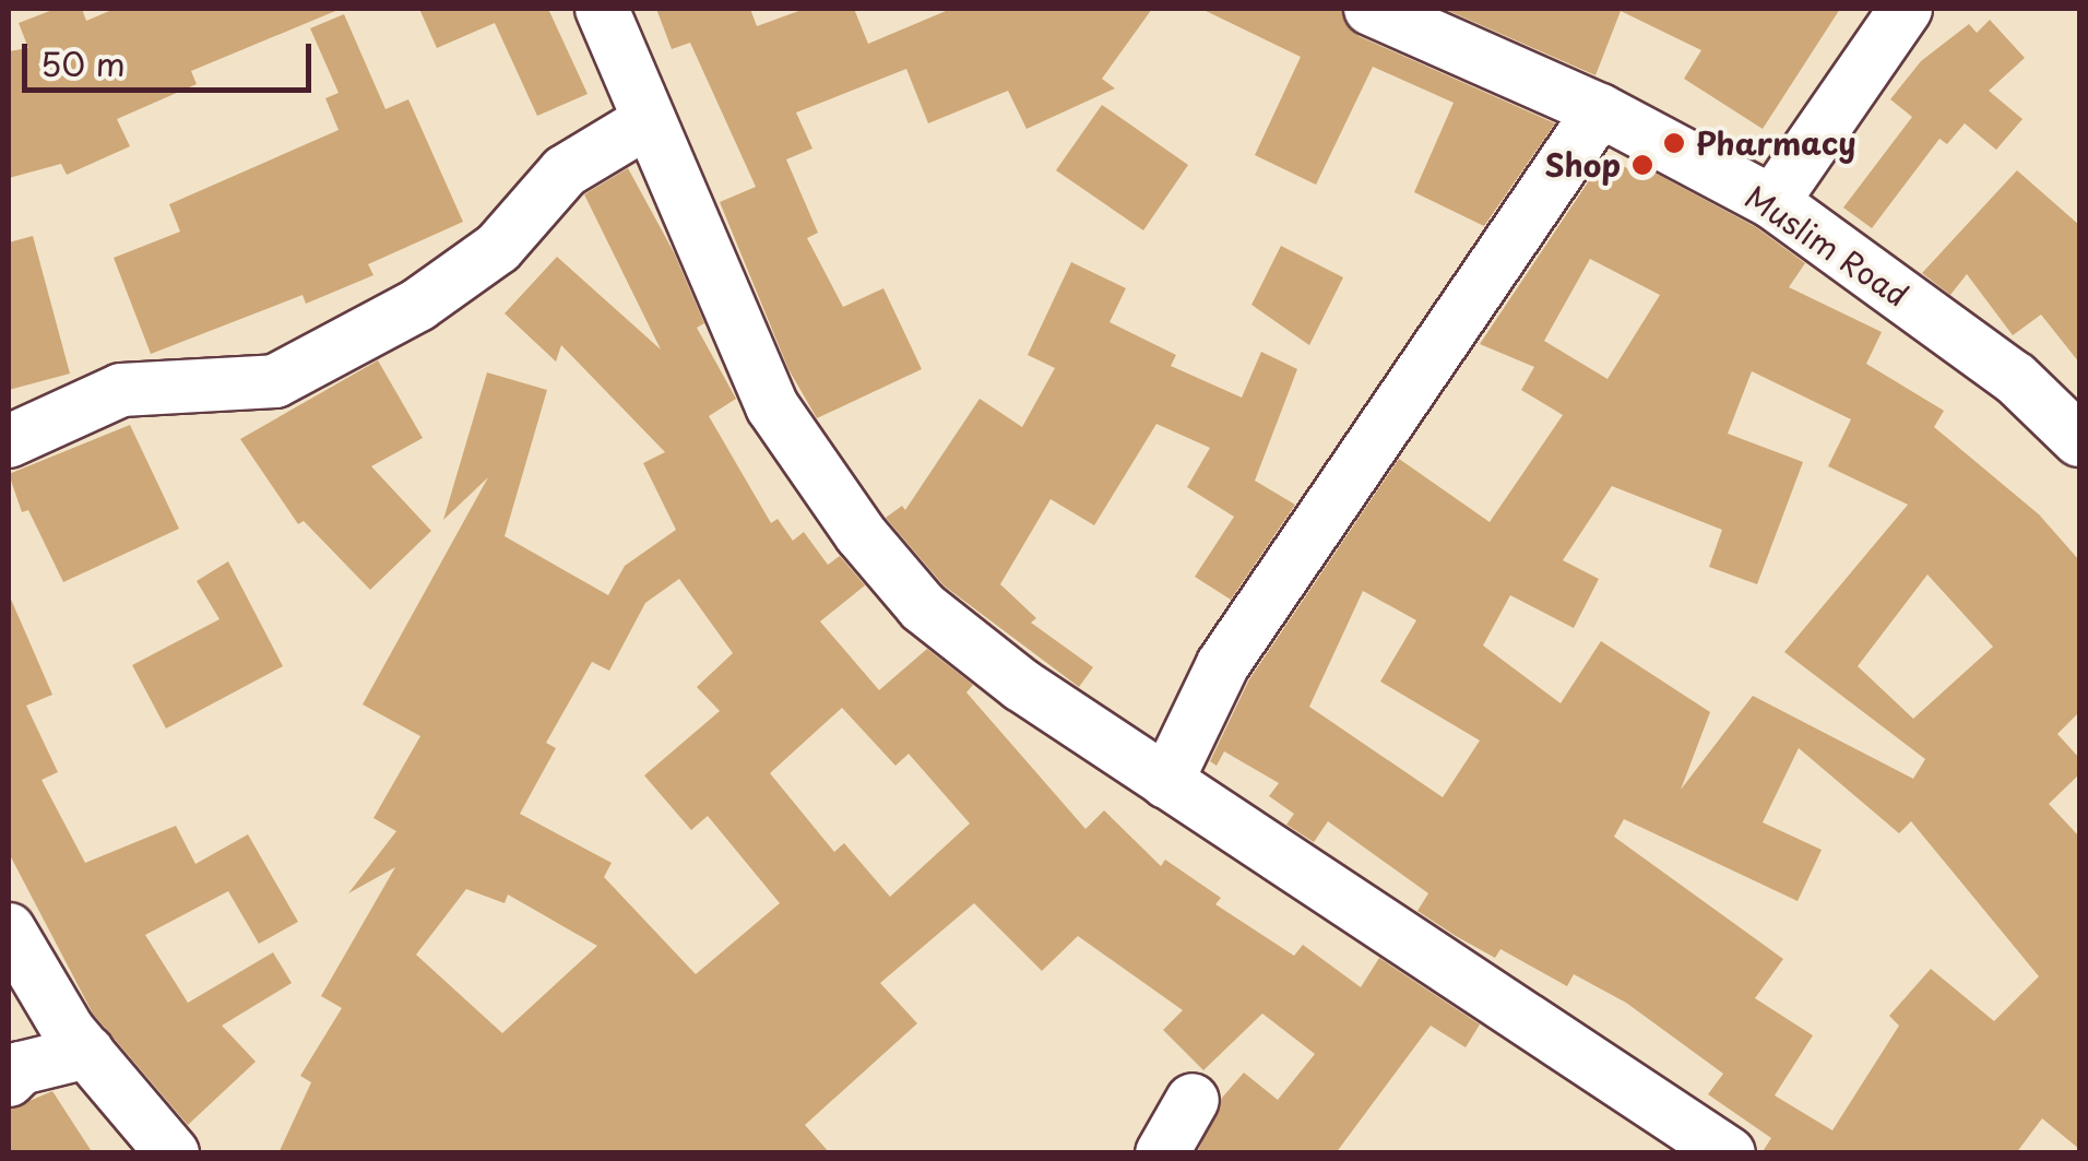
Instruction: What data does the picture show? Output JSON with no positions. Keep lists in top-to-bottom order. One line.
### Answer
{"streets":{"street":["Muslim Road"]},"places":["Pharmacy","Shop"],"scale_bar":"50 m"}
